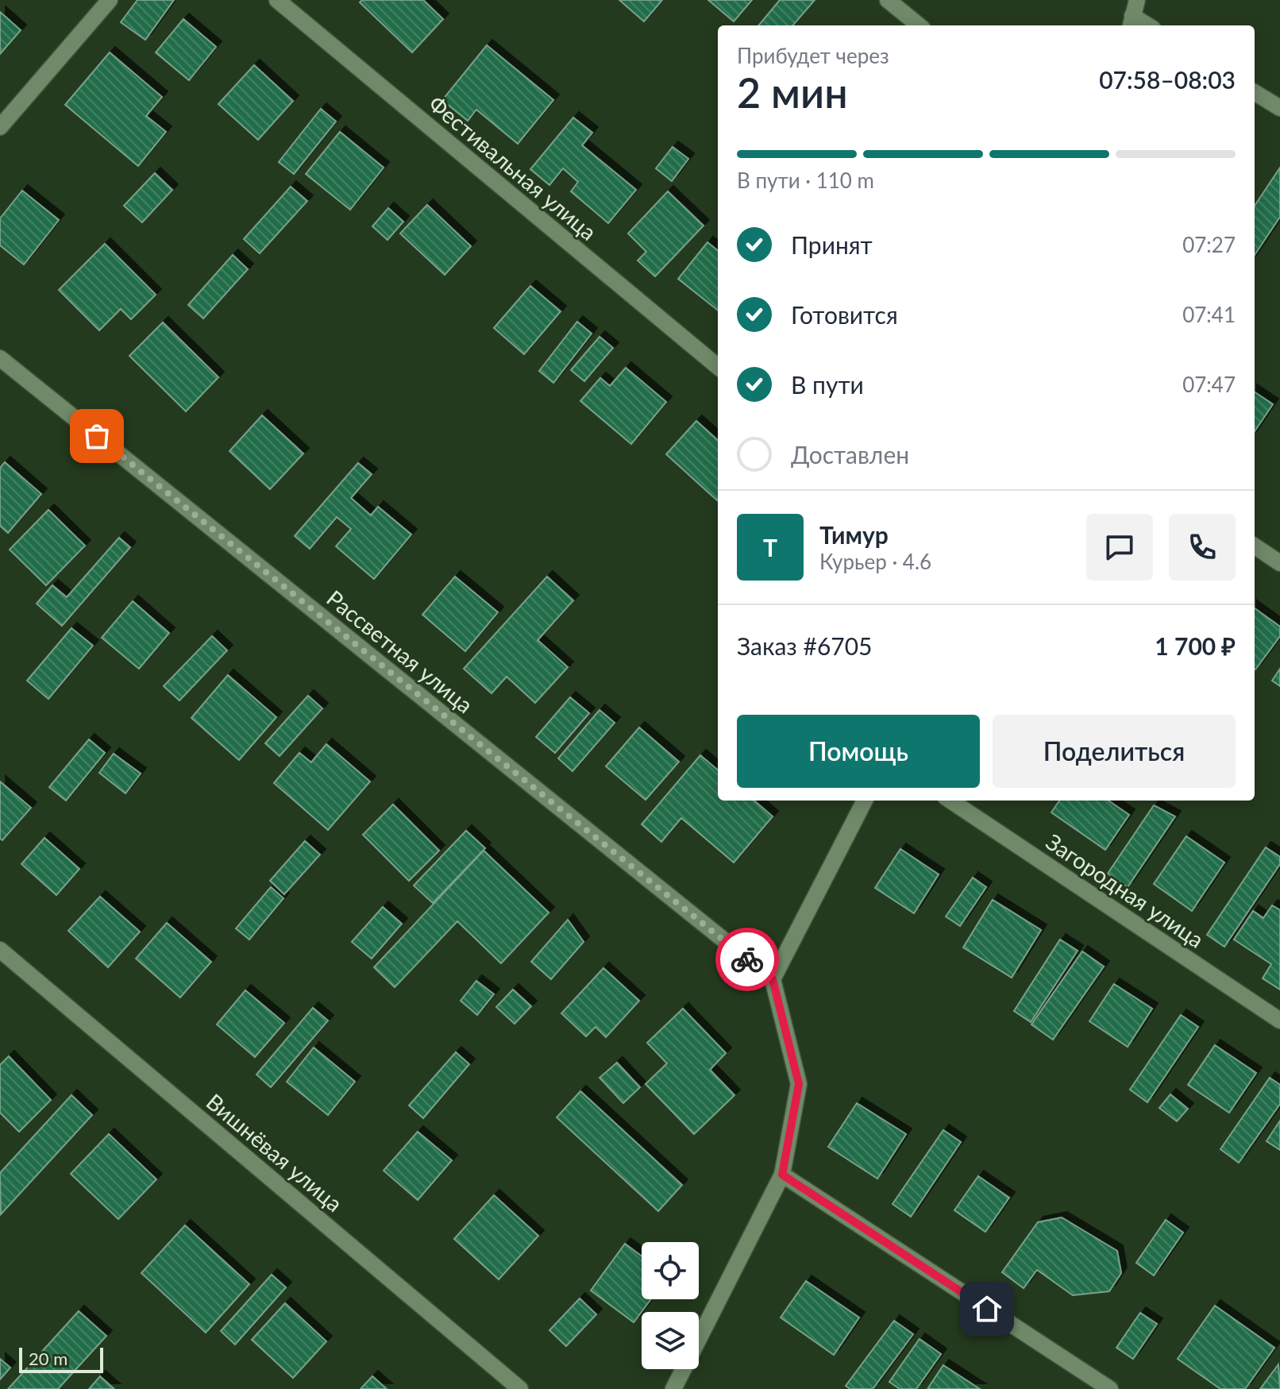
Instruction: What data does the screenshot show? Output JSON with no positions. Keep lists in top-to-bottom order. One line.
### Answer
{"streets":{"street":["Фестивальная улица","Рассветная улица","Загородная улица","Вишнёвая улица"]},"scale_bar":"20 m","page":{"heading":["2 мин","Прибудет через","07:58–08:03"],"panel":["Тимур","Курьер · 4.6","Заказ #6705","1 700 ₽"],"bar":"В пути · 110 m","list":[["Принят","07:27"],["Готовится","07:41"],["В пути","07:47"],"Доставлен"],"round":"Т","buttons":["Помощь","Поделиться"],"scale":"20 m"}}
